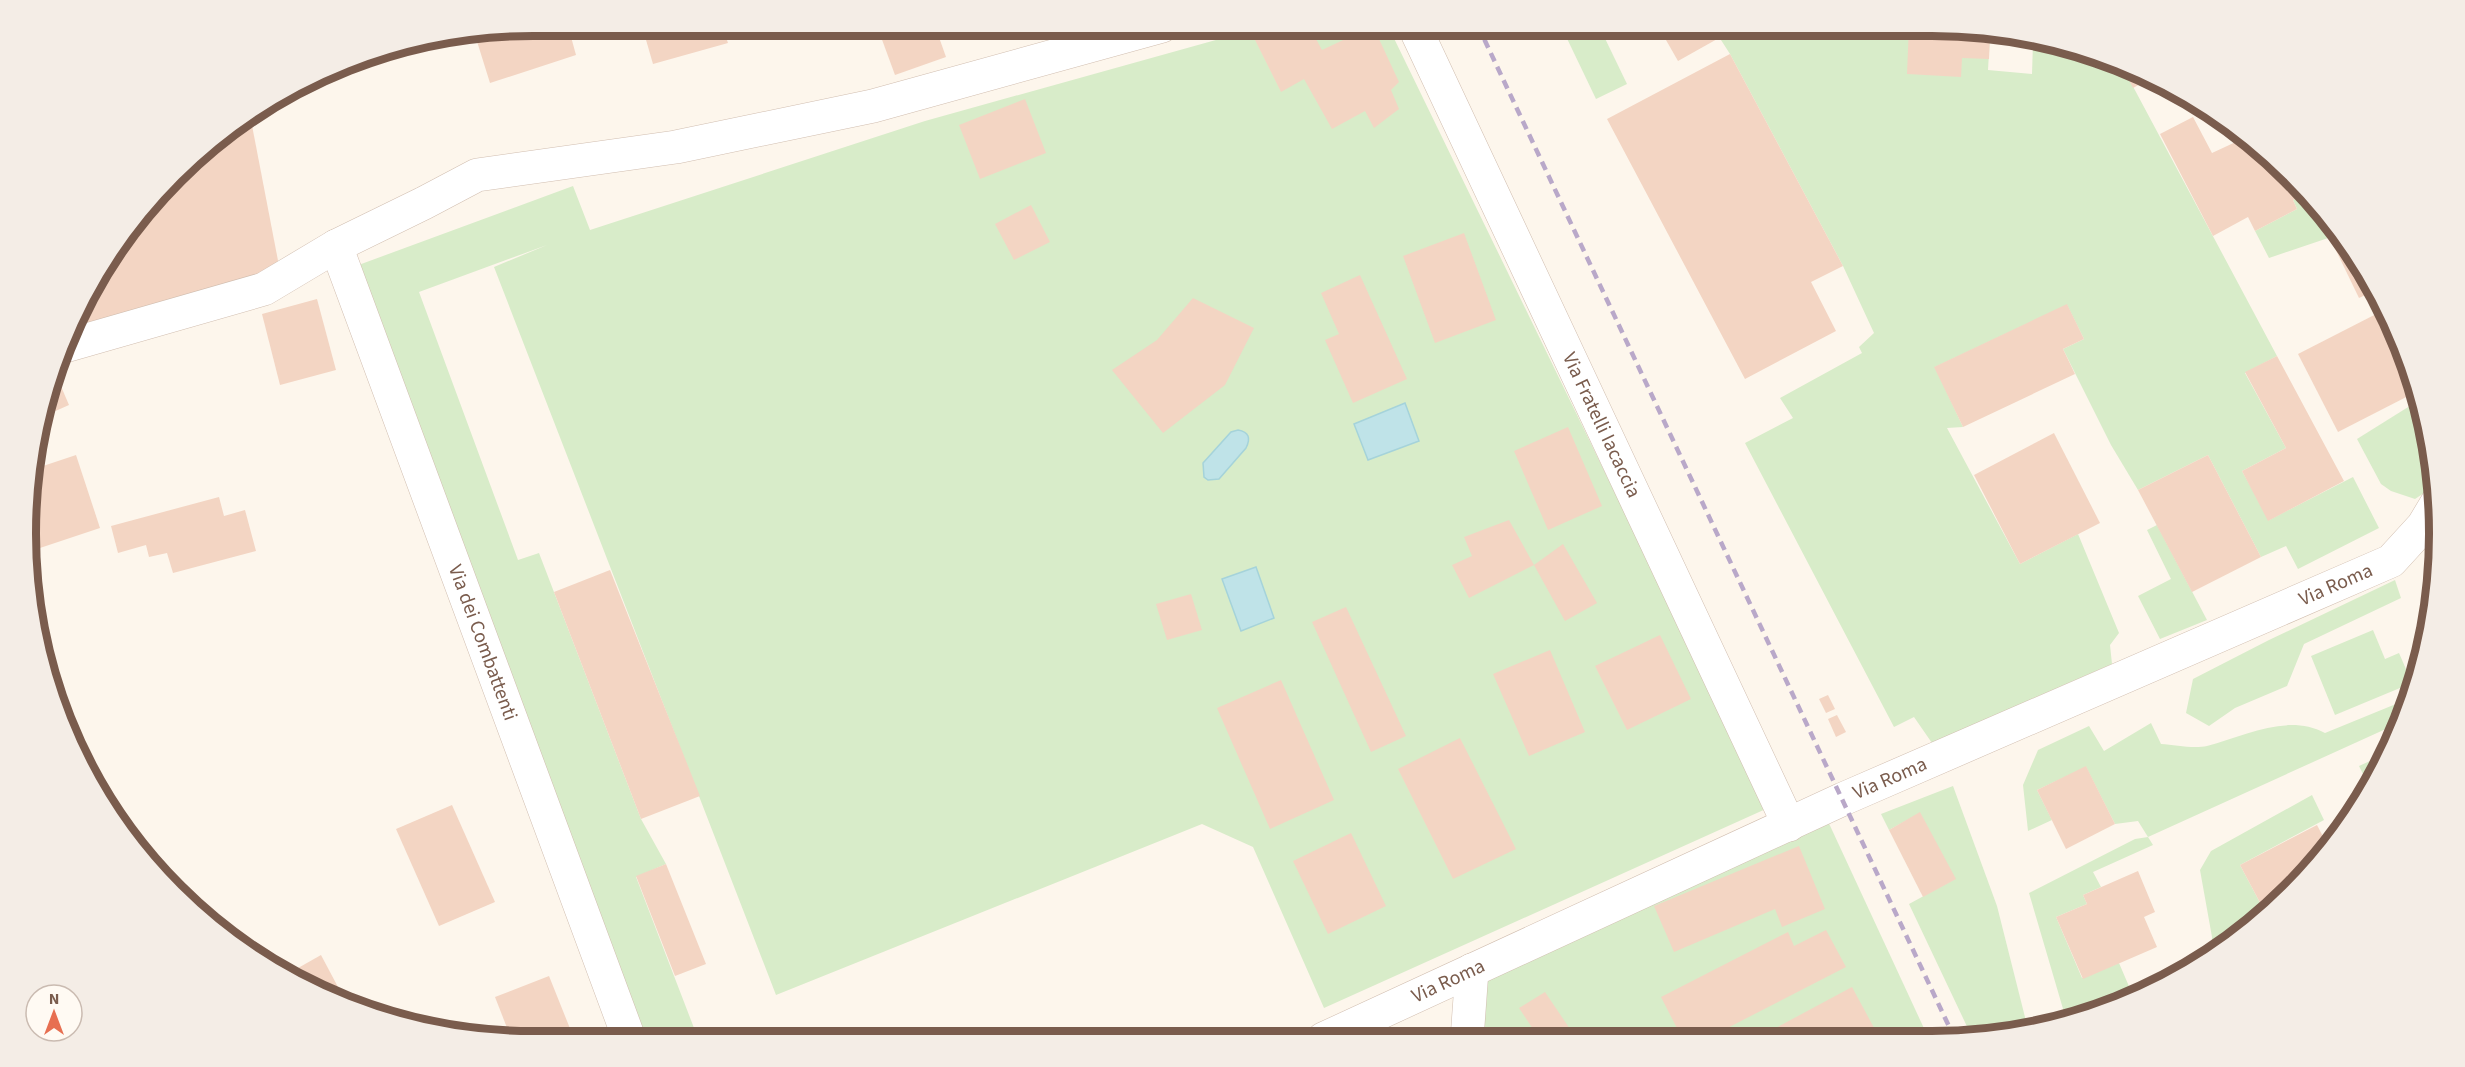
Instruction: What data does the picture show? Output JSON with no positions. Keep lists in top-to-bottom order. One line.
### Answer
{"streets":{"street":["Via Fratelli Iacaccia","Via Roma","Via dei Combattenti"]},"crossings":[["Via Fratelli Iacaccia","Via Roma"]],"north":"top"}
